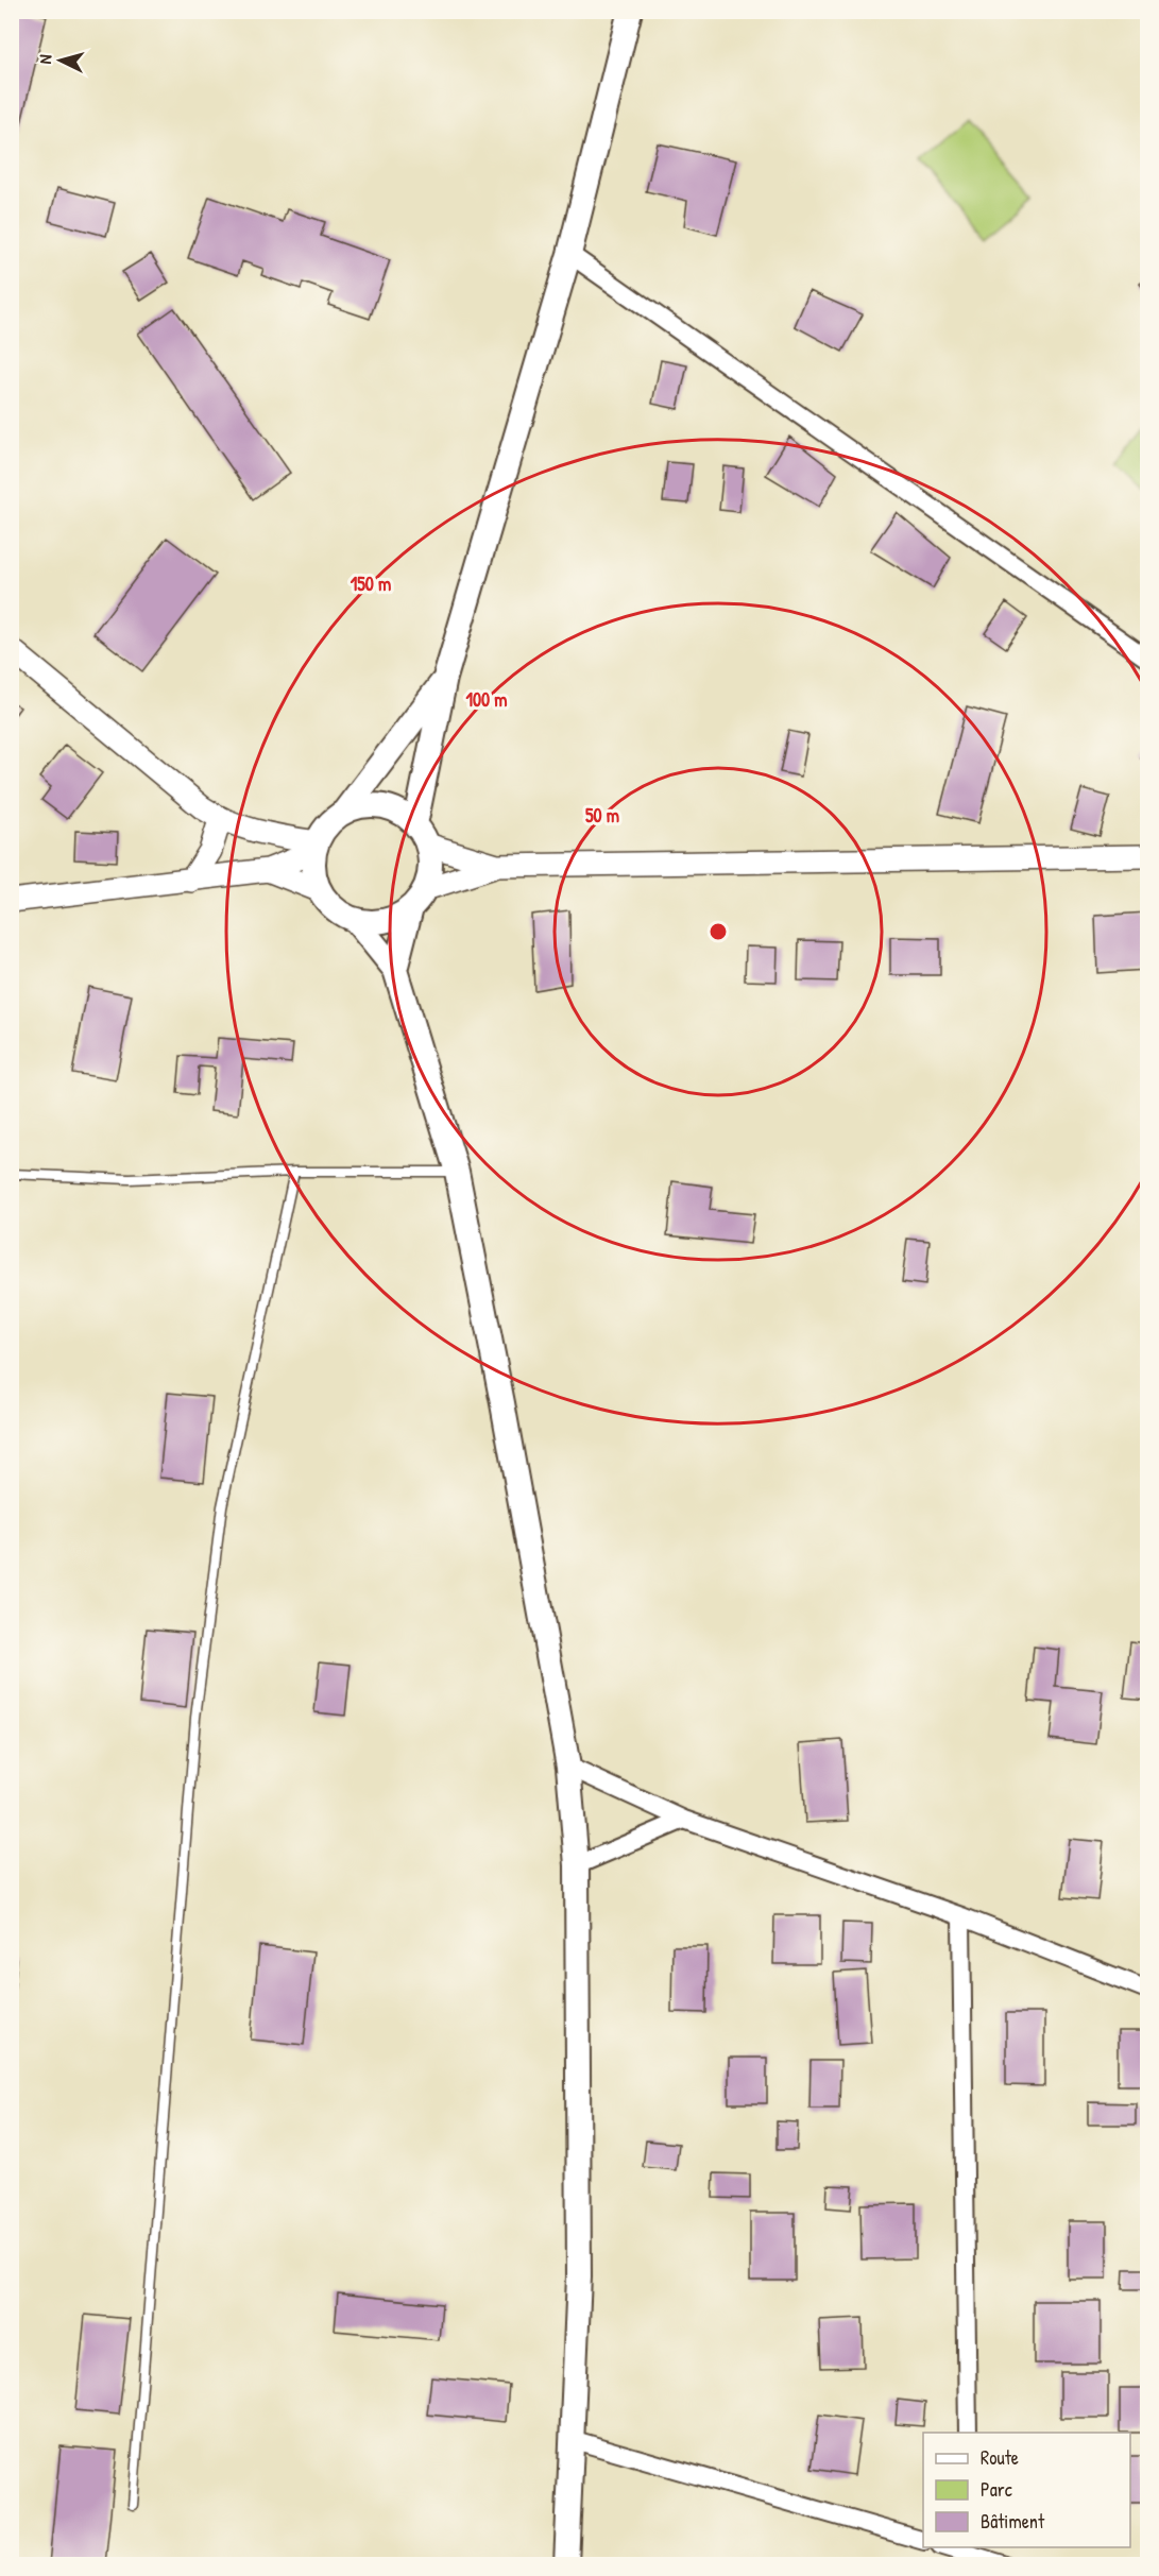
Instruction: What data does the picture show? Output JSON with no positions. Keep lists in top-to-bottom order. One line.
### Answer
{"legend":["Route","Parc","Bâtiment"],"north":"left","rings":["150 m","100 m","50 m"]}
